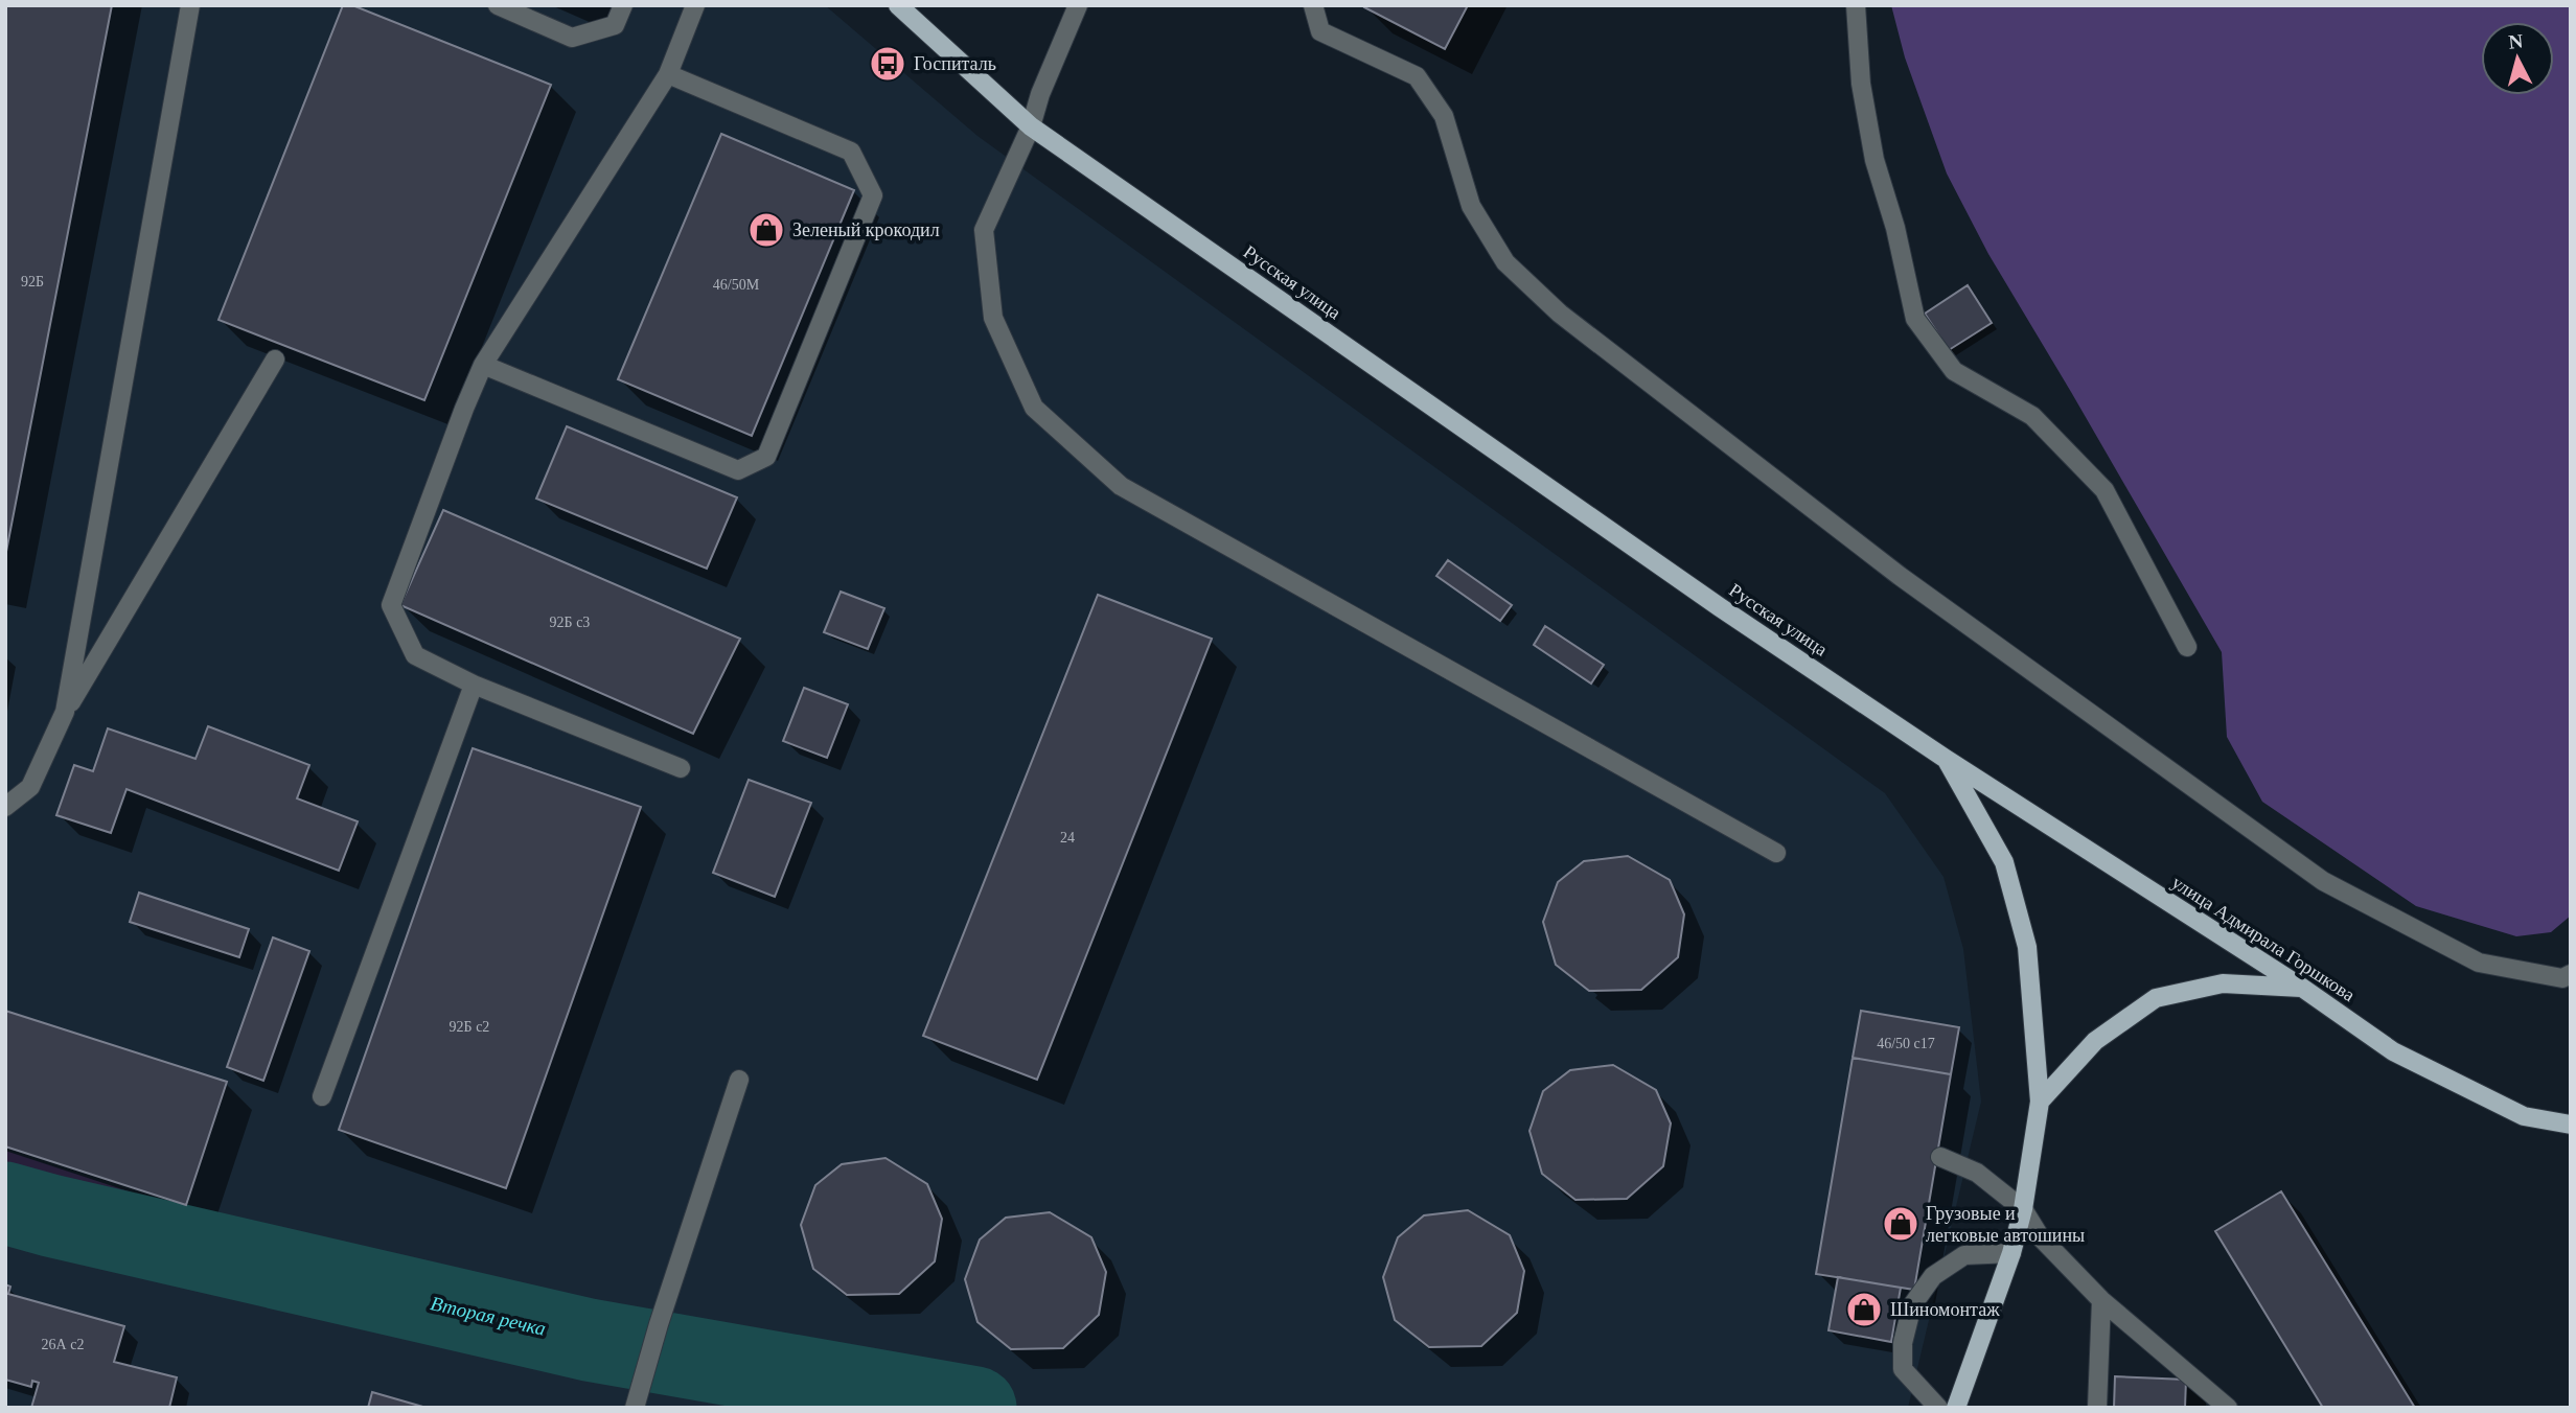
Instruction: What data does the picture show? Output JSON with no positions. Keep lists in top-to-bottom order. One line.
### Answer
{"streets":{"main road":["Русская улица","улица Адмирала Горшкова"]},"crossings":[["Русская улица","улица Адмирала Горшкова"]],"water":["Вторая речка"],"places":{"bus stop":["Госпиталь"],"shop":["Зеленый крокодил","Грузовые и легковые автошины","Шиномонтаж"]},"house_numbers":["92Б","46/50М","92Б с3","24","92Б с2","46/50 с17","26А с2"],"north":"top"}
